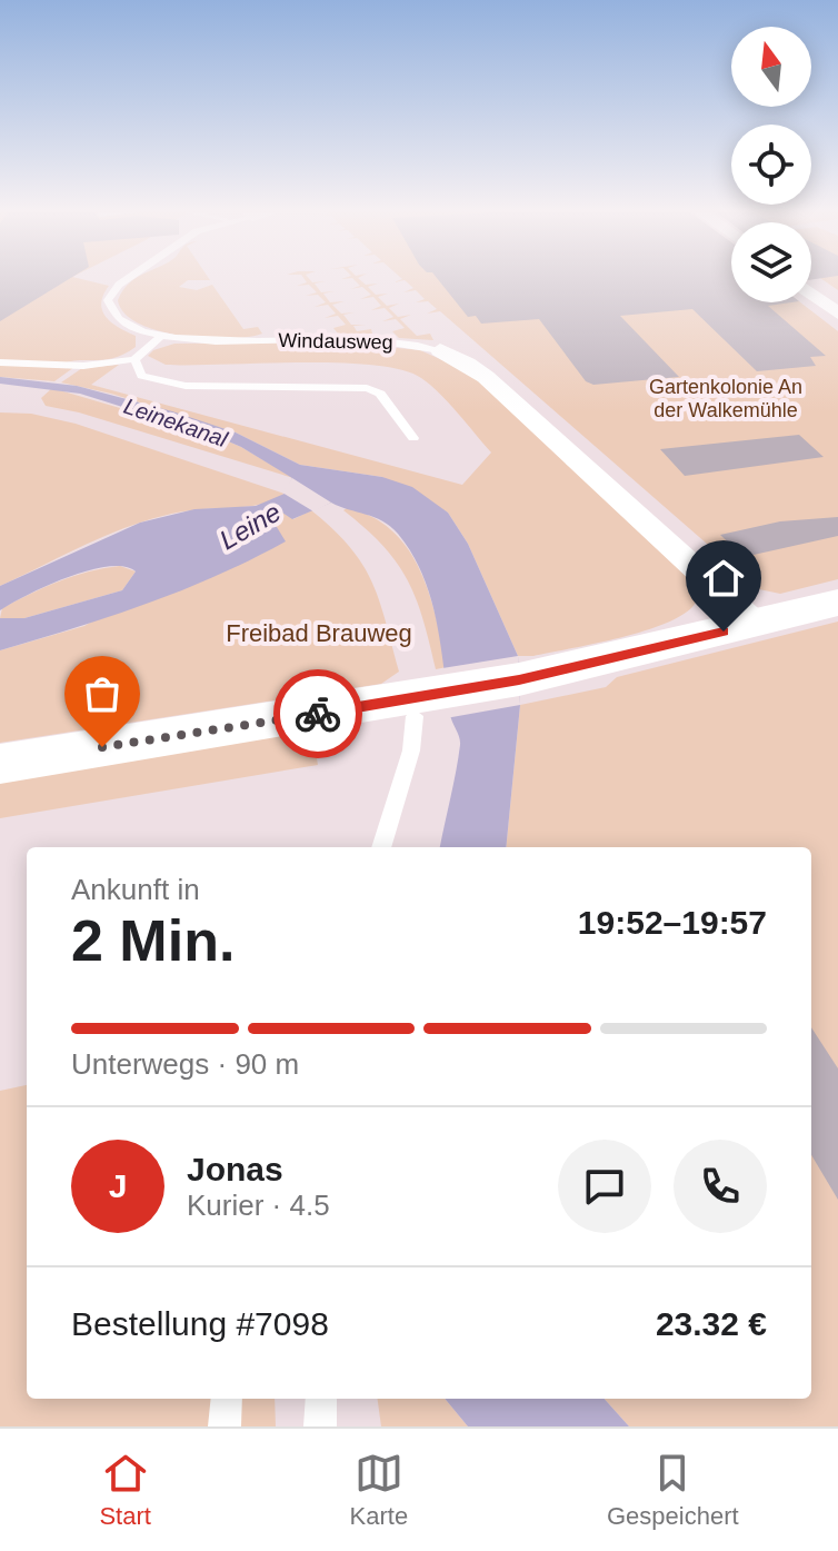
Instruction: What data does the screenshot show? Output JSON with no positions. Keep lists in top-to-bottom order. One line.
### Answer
{"streets":{"street":["Windausweg"]},"water":["Leinekanal","Leine"],"parks":["Gartenkolonie An der Walkemühle","Freibad Brauweg"],"north":"top","page":{"heading":["2 Min.","Ankunft in","19:52–19:57"],"panel":["Jonas","Kurier · 4.5","Bestellung #7098","23.32 €"],"bar":"Unterwegs · 90 m","round":"J","tabs":["Start","Karte","Gespeichert"]}}
